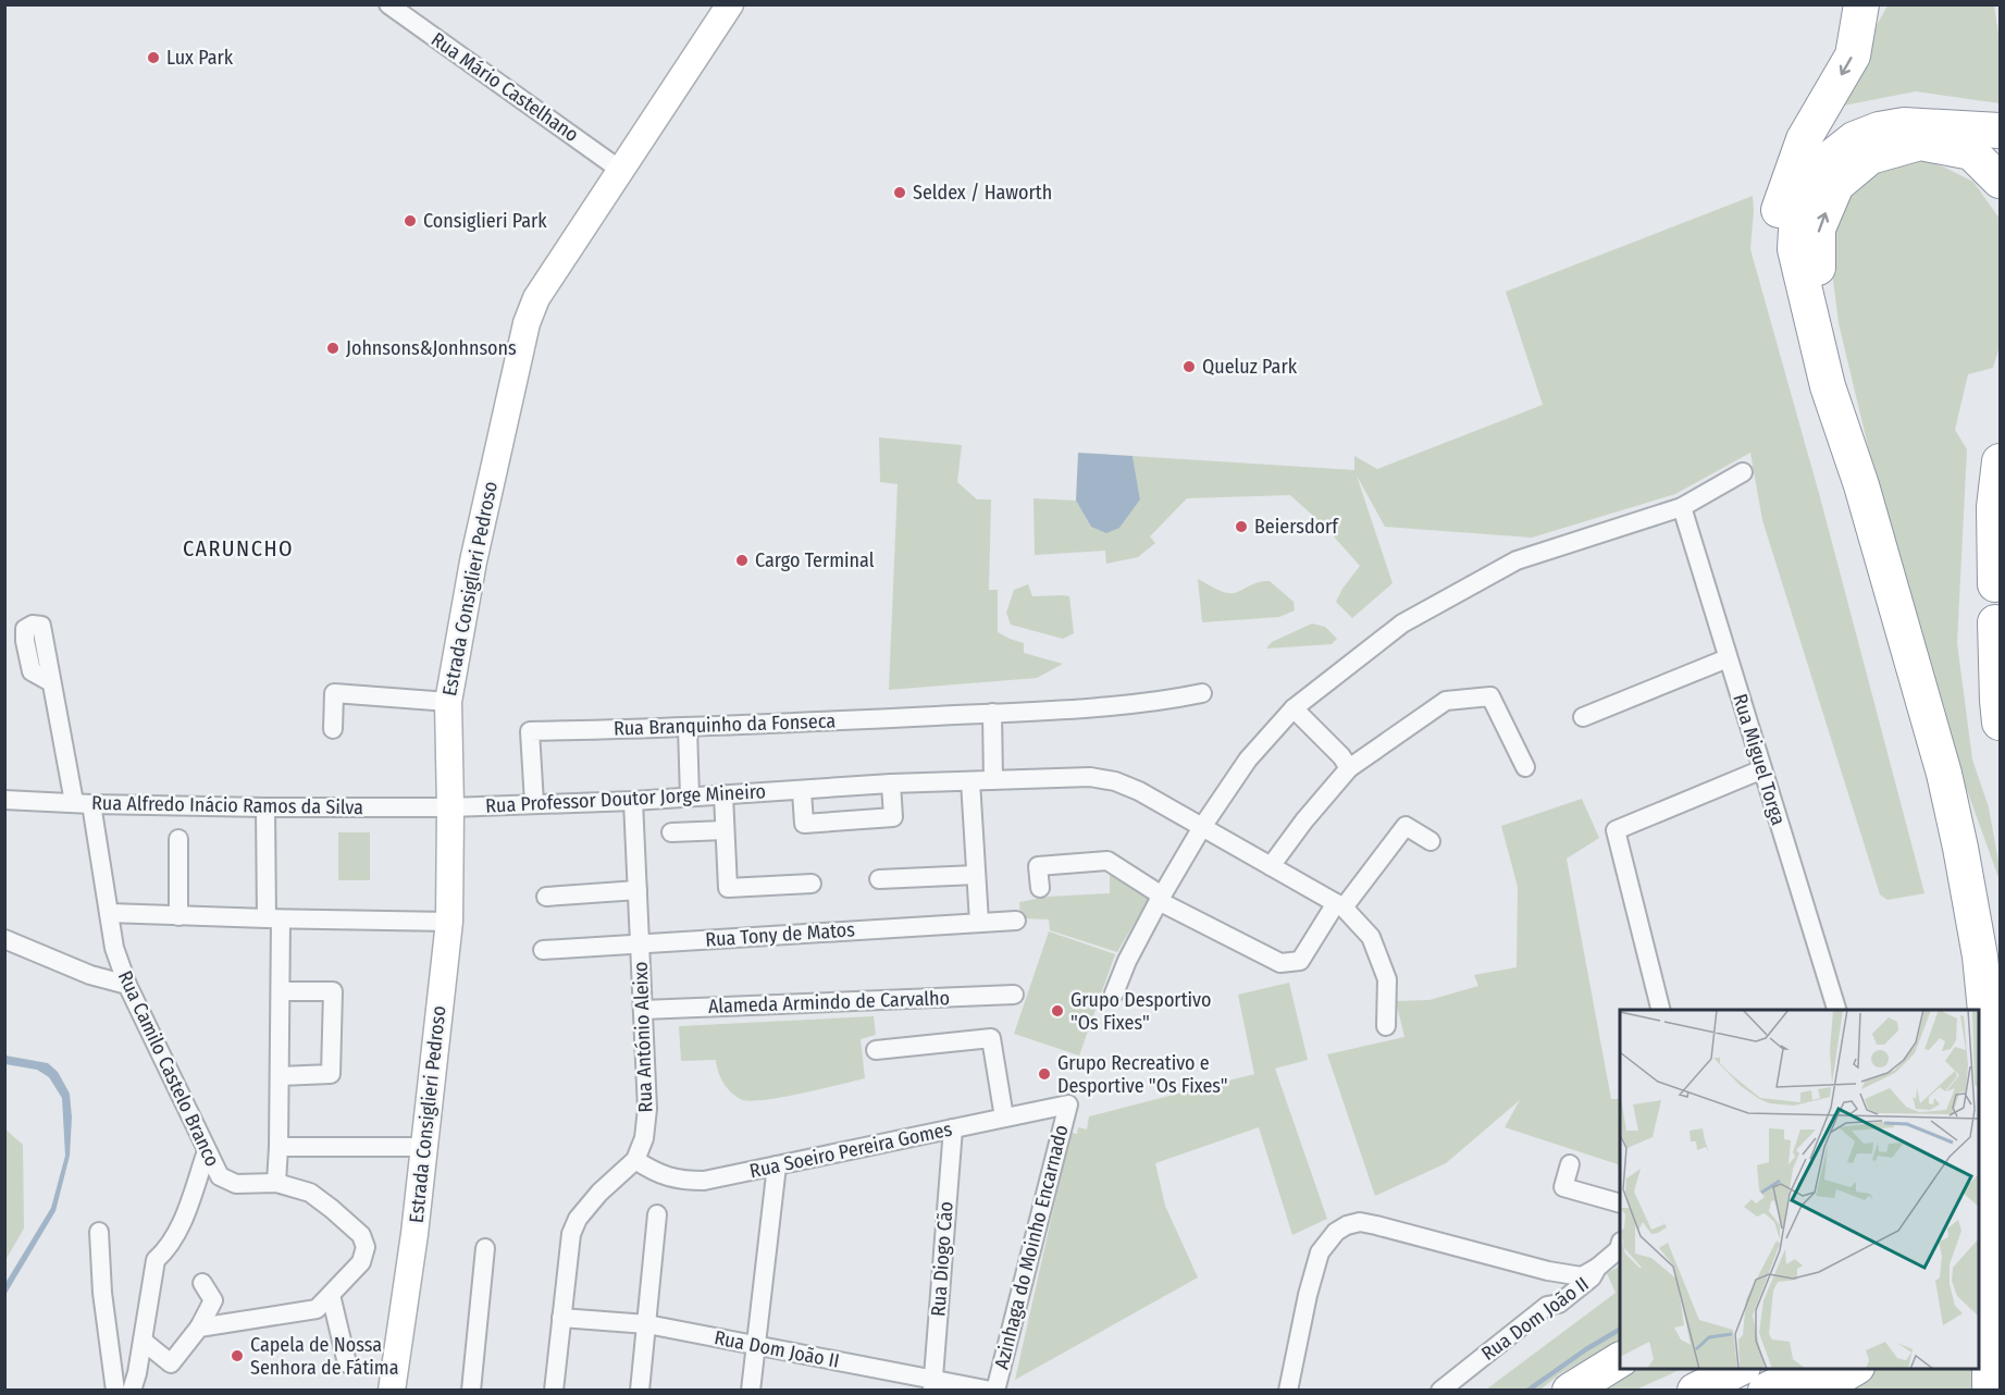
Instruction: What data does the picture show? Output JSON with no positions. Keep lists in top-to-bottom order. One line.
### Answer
{"streets":{"main road":["Estrada Consiglieri Pedroso"],"street":["Rua Mário Castelhano","Rua Branquinho da Fonseca","Rua Miguel Torga","Rua Professor Doutor Jorge Mineiro","Rua Alfredo Inácio Ramos da Silva","Rua Tony de Matos","Alameda Armindo de Carvalho","Rua António Aleixo","Rua Camilo Castelo Branco","Rua Soeiro Pereira Gomes","Azinhaga do Moinho Encarnado","Rua Diogo Cão","Rua Dom João II"]},"crossings":[["Rua Mário Castelhano","Estrada Consiglieri Pedroso"],["Estrada Consiglieri Pedroso","Rua Professor Doutor Jorge Mineiro"],["Estrada Consiglieri Pedroso","Rua Alfredo Inácio Ramos da Silva"],["Rua Branquinho da Fonseca","Rua Professor Doutor Jorge Mineiro"],["Rua Professor Doutor Jorge Mineiro","Rua Alfredo Inácio Ramos da Silva"],["Rua Professor Doutor Jorge Mineiro","Rua António Aleixo"],["Rua Alfredo Inácio Ramos da Silva","Rua Camilo Castelo Branco"],["Rua Tony de Matos","Rua António Aleixo"],["Alameda Armindo de Carvalho","Rua António Aleixo"],["Rua António Aleixo","Rua Soeiro Pereira Gomes"],["Rua Soeiro Pereira Gomes","Azinhaga do Moinho Encarnado"],["Rua Soeiro Pereira Gomes","Rua Diogo Cão"],["Azinhaga do Moinho Encarnado","Rua Dom João II"],["Rua Diogo Cão","Rua Dom João II"]],"districts":["CARUNCHO"],"places":["Lux Park","Seldex / Haworth","Consiglieri Park","Johnsons&Jonhnsons","Queluz Park","Beiersdorf","Cargo Terminal","Grupo Desportivo \"Os Fixes\"","Grupo Recreativo e Desportive \"Os Fixes\"","Capela de Nossa Senhora de Fátima"]}
